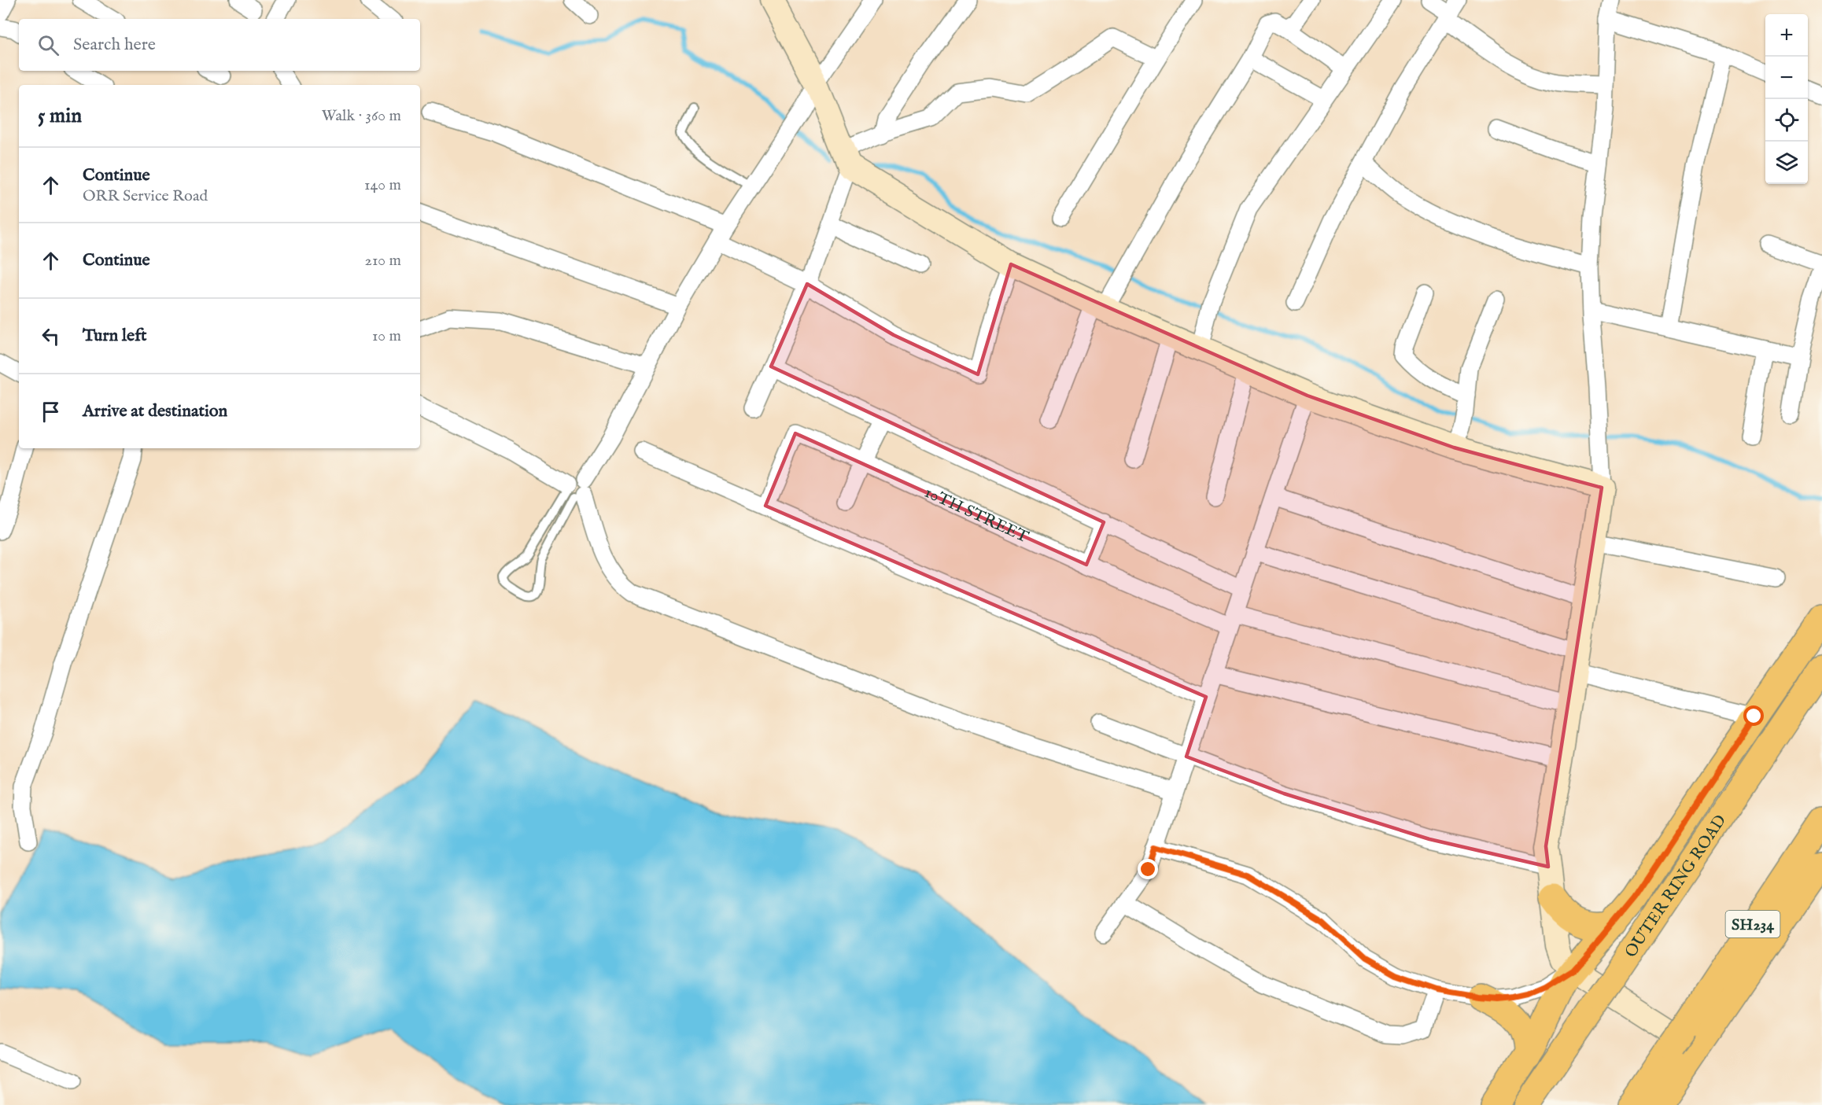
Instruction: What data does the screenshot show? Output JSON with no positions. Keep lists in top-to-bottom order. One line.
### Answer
{"streets":{"main road":["OUTER RING ROAD","SH234"],"street":["10TH STREET"]},"page":{"map_buttons":["+","−"],"search":"Search here","heading":["5 min","Walk · 360 m"],"list":[["Continue","ORR Service Road","140 m"],["Continue","210 m"],["Turn left","10 m"],"Arrive at destination"]}}
